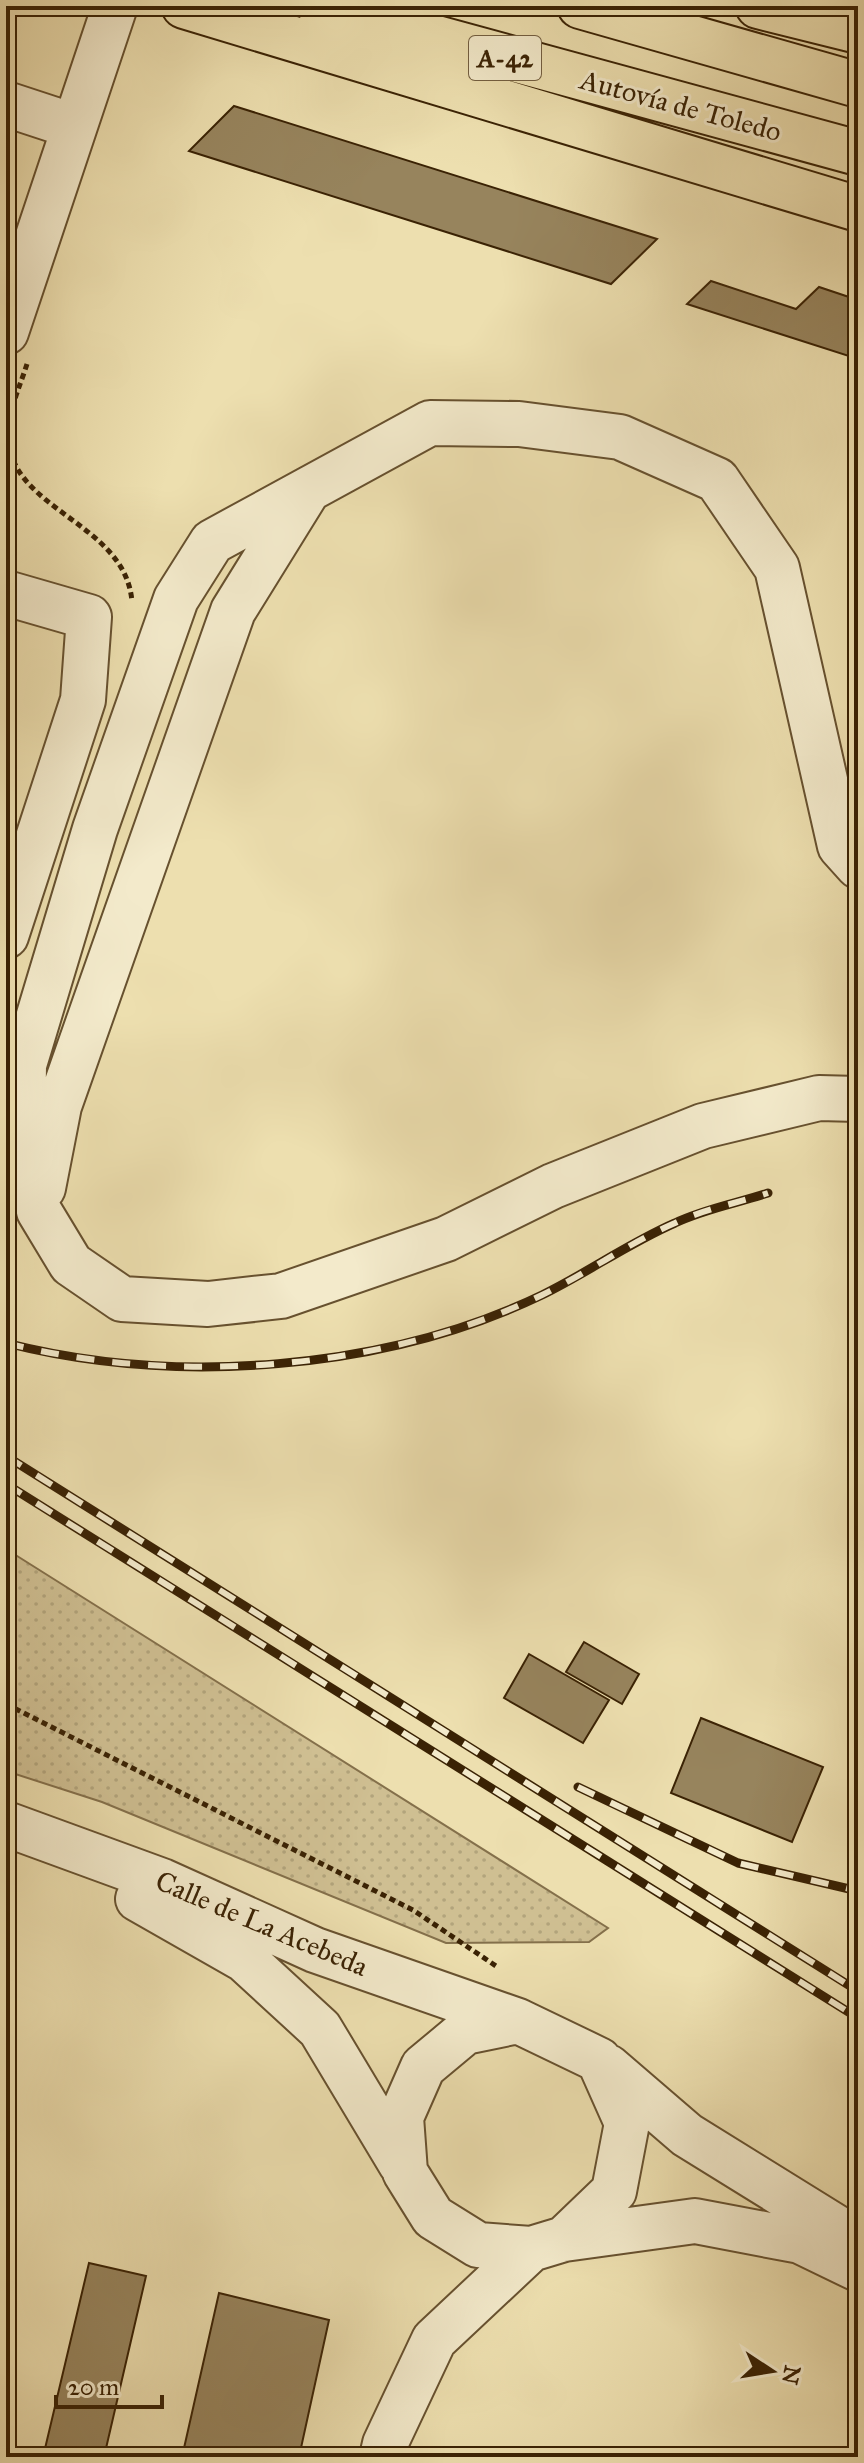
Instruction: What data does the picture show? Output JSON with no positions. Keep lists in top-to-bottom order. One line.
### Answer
{"streets":{"highway":["A-42","Autovía de Toledo"],"street":["Calle de La Acebeda"]},"scale_bar":"20 m","north":"right"}
